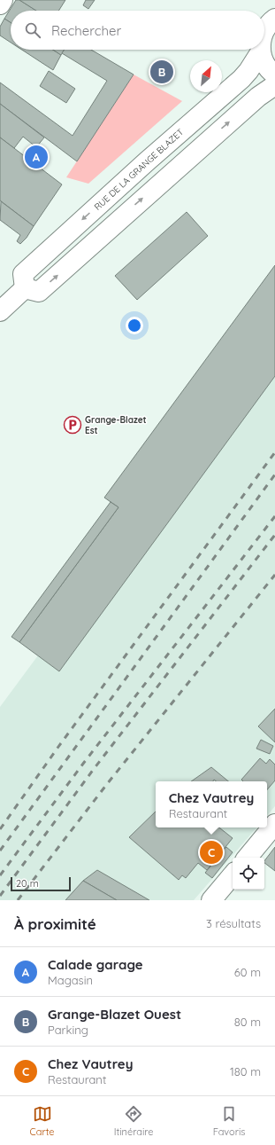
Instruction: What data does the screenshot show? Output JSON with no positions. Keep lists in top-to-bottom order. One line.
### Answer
{"streets":{"street":["RUE DE LA GRANGE BLAZET"]},"places":{"parking":["Grange-Blazet Est"]},"scale_bar":"20 m","north":"top right","page":{"search":"Rechercher","pins":["B","A","C"],"popup":["Chez Vautrey","Restaurant"],"scale":"20 m","heading":["À proximité","3 résultats"],"list":[{"mark":"A","name":"Calade garage","note":"Magasin","value":"60 m"},{"mark":"B","name":"Grange-Blazet Ouest","note":"Parking","value":"80 m"},{"mark":"C","name":"Chez Vautrey","note":"Restaurant","value":"180 m"}],"nav":["Carte","Itinéraire","Favoris"]}}
